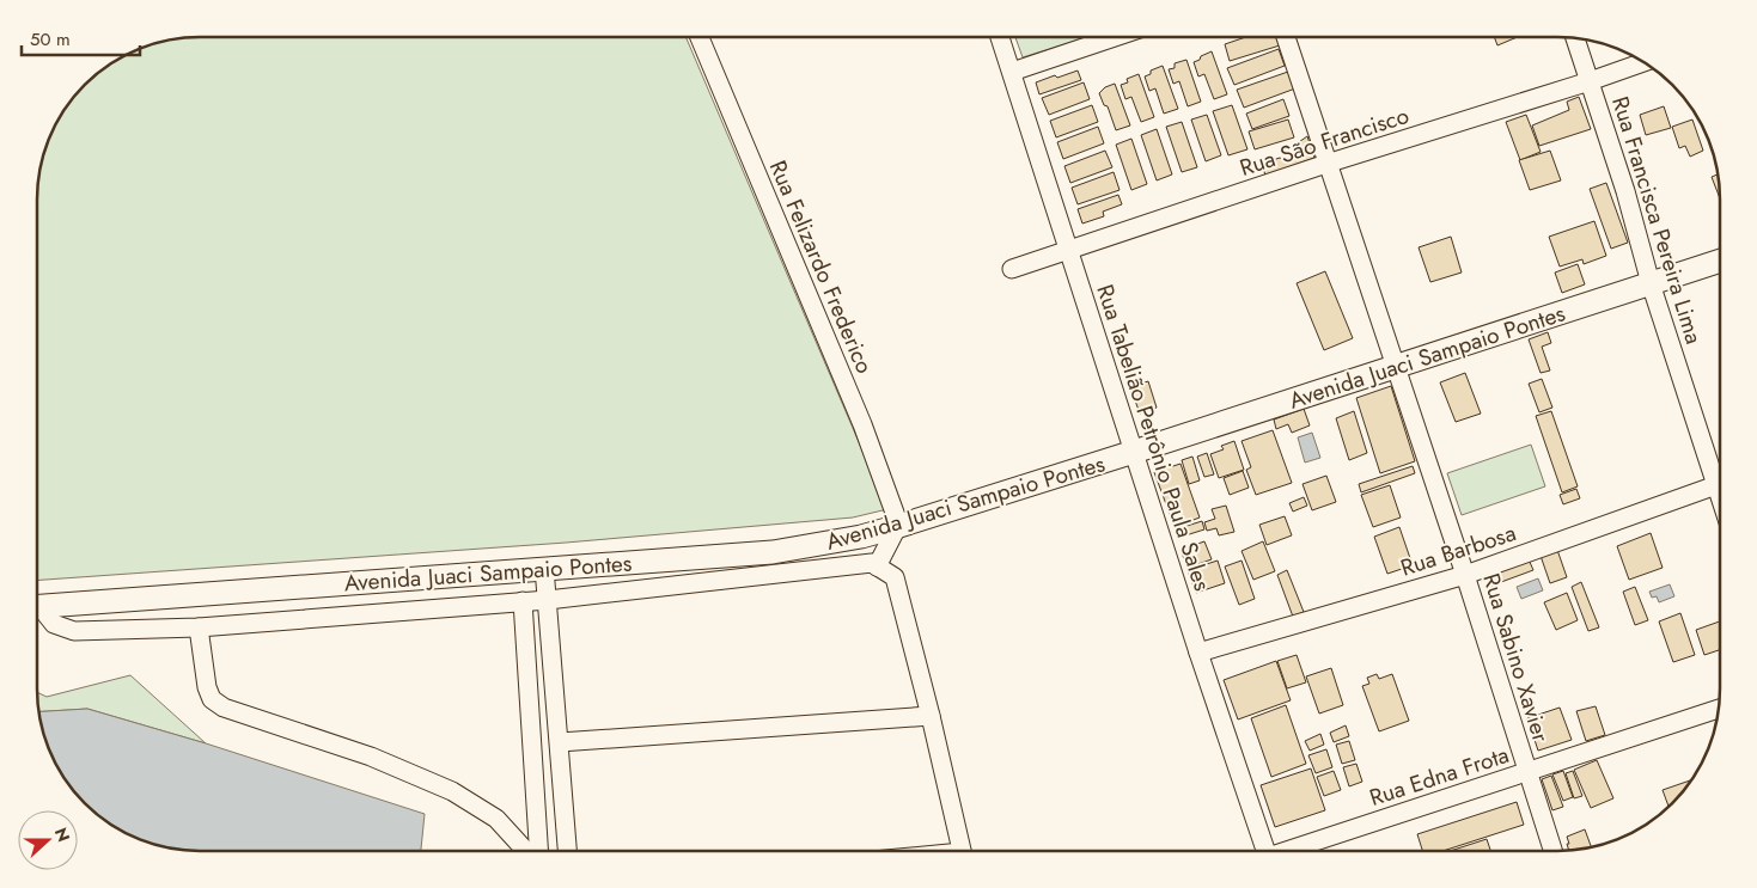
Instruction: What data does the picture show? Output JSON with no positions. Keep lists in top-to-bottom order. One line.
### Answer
{"streets":{"main road":["Avenida Juaci Sampaio Pontes"],"street":["Rua São Francisco","Rua Francisca Pereira Lima","Rua Felizardo Frederico","Rua Tabelião Petrônio Paula Sales","Rua Barbosa","Rua Sabino Xavier","Rua Edna Frota"]},"crossings":[["Rua São Francisco","Rua Francisca Pereira Lima"],["Rua São Francisco","Rua Tabelião Petrônio Paula Sales"],["Rua São Francisco","Rua Sabino Xavier"],["Rua Francisca Pereira Lima","Avenida Juaci Sampaio Pontes"],["Rua Felizardo Frederico","Avenida Juaci Sampaio Pontes"],["Avenida Juaci Sampaio Pontes","Rua Tabelião Petrônio Paula Sales"],["Avenida Juaci Sampaio Pontes","Rua Sabino Xavier"],["Rua Tabelião Petrônio Paula Sales","Rua Barbosa"],["Rua Barbosa","Rua Sabino Xavier"],["Rua Sabino Xavier","Rua Edna Frota"]],"scale_bar":"50 m","north":"right"}
